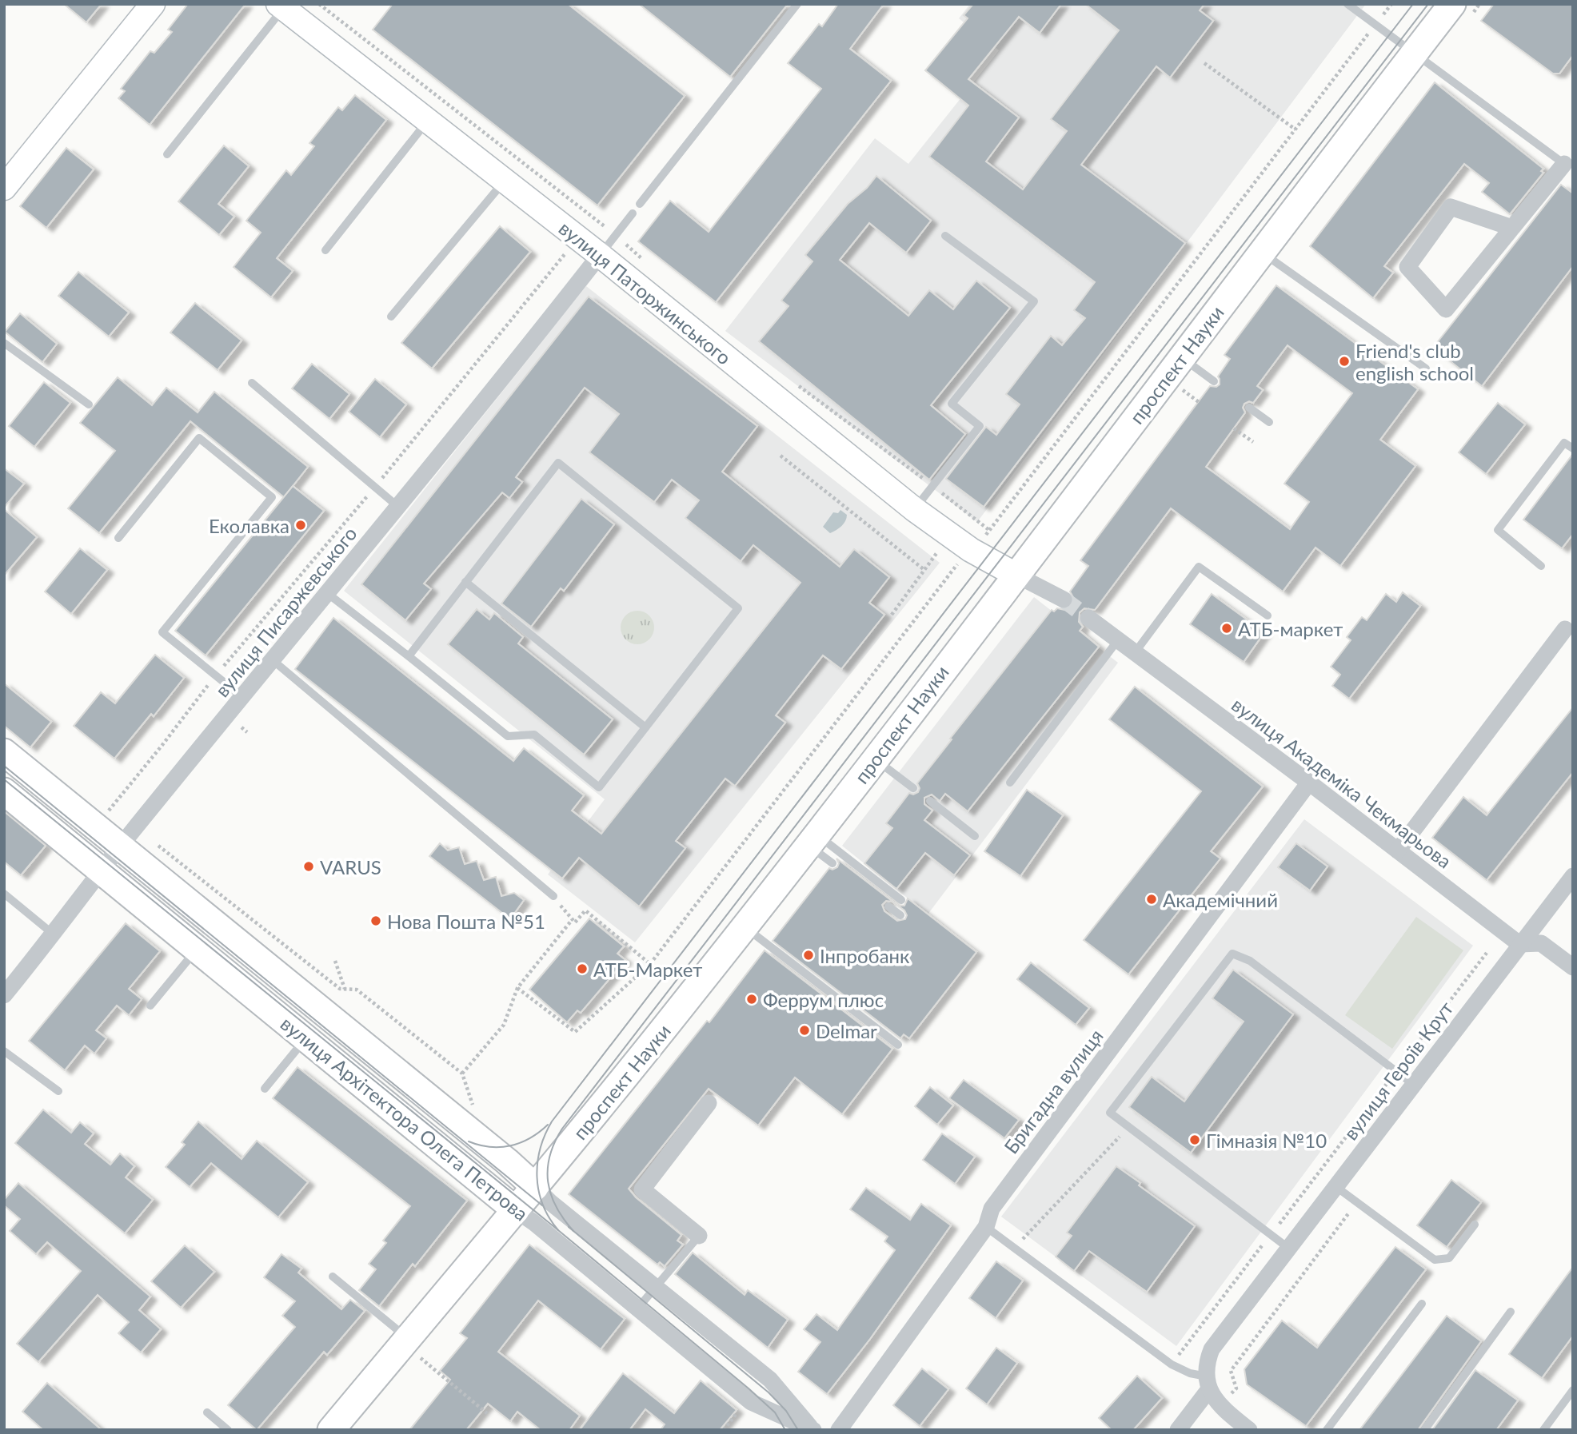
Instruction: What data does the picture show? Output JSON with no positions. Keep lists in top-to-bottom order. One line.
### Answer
{"streets":{"main road":["проспект Науки","вулиця Архітектора Олега Петрова"],"street":["вулиця Паторжинського","вулиця Писаржевського","вулиця Академіка Чекмарьова","вулиця Героїв Крут","Бригадна вулиця"]},"crossings":[["вулиця Паторжинського","проспект Науки"],["вулиця Паторжинського","вулиця Писаржевського"],["проспект Науки","вулиця Архітектора Олега Петрова"],["вулиця Писаржевського","вулиця Архітектора Олега Петрова"],["вулиця Академіка Чекмарьова","вулиця Героїв Крут"],["вулиця Академіка Чекмарьова","Бригадна вулиця"]],"places":["Friend's club english school","Еколавка","АТБ-маркет","VARUS","Академічний","Нова Пошта №51","Інпробанк","АТБ-Маркет","Феррум плюс","Delmar","Гімназія №10"]}
